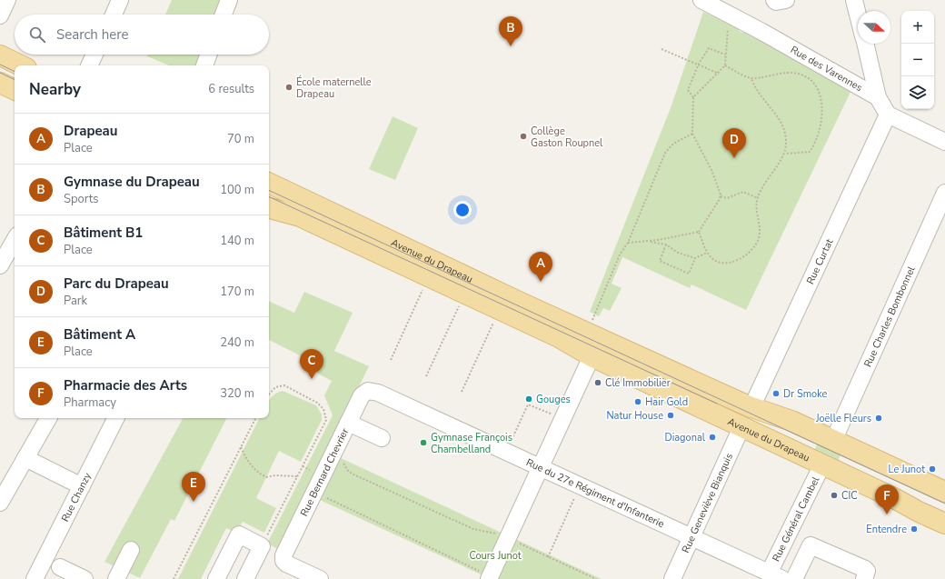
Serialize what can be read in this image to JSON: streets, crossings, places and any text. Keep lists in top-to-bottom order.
{
  "streets": {
    "main road": ["Avenue du Drapeau"],
    "street": [
      "Rue des Varennes",
      "Rue Curtat",
      "Rue Charles Bombonnel",
      "Rue Bernard Chevrier",
      "Rue du 27e Régiment d'Infanterie",
      "Rue Chanzy",
      "Rue Geneviève Bianquis",
      "Rue Général Cambel"
    ]
  },
  "crossings": [
    ["Avenue du Drapeau", "Rue Curtat"],
    ["Avenue du Drapeau", "Rue Charles Bombonnel"],
    ["Avenue du Drapeau", "Rue Geneviève Bianquis"],
    ["Avenue du Drapeau", "Rue Général Cambel"],
    ["Rue Bernard Chevrier", "Rue du 27e Régiment d'Infanterie"],
    ["Rue du 27e Régiment d'Infanterie", "Rue Geneviève Bianquis"],
    ["Rue du 27e Régiment d'Infanterie", "Rue Général Cambel"]
  ],
  "parks": ["Cours Junot"],
  "places": [
    "École maternelle Drapeau",
    "Collège Gaston Roupnel",
    "Clé Immobilier",
    "Dr Smoke",
    "Gouges",
    "Hair Gold",
    "Natur House",
    "Joëlle Fleurs",
    "Diagonal",
    "Gymnase François Chambelland",
    "Le Junot",
    "CIC",
    "Entendre"
  ],
  "north": "right",
  "page": {
    "map_buttons": ["+", "−"],
    "search": "Search here",
    "pins": [
      "B",
      "D",
      "A",
      "C",
      "E",
      "F"
    ],
    "heading": ["Nearby", "6 results"],
    "list": [
      {
        "mark": "A",
        "name": "Drapeau",
        "note": "Place",
        "value": "70 m"
      },
      {
        "mark": "B",
        "name": "Gymnase du Drapeau",
        "note": "Sports",
        "value": "100 m"
      },
      {
        "mark": "C",
        "name": "Bâtiment B1",
        "note": "Place",
        "value": "140 m"
      },
      {
        "mark": "D",
        "name": "Parc du Drapeau",
        "note": "Park",
        "value": "170 m"
      },
      {
        "mark": "E",
        "name": "Bâtiment A",
        "note": "Place",
        "value": "240 m"
      },
      {
        "mark": "F",
        "name": "Pharmacie des Arts",
        "note": "Pharmacy",
        "value": "320 m"
      }
    ]
  }
}
